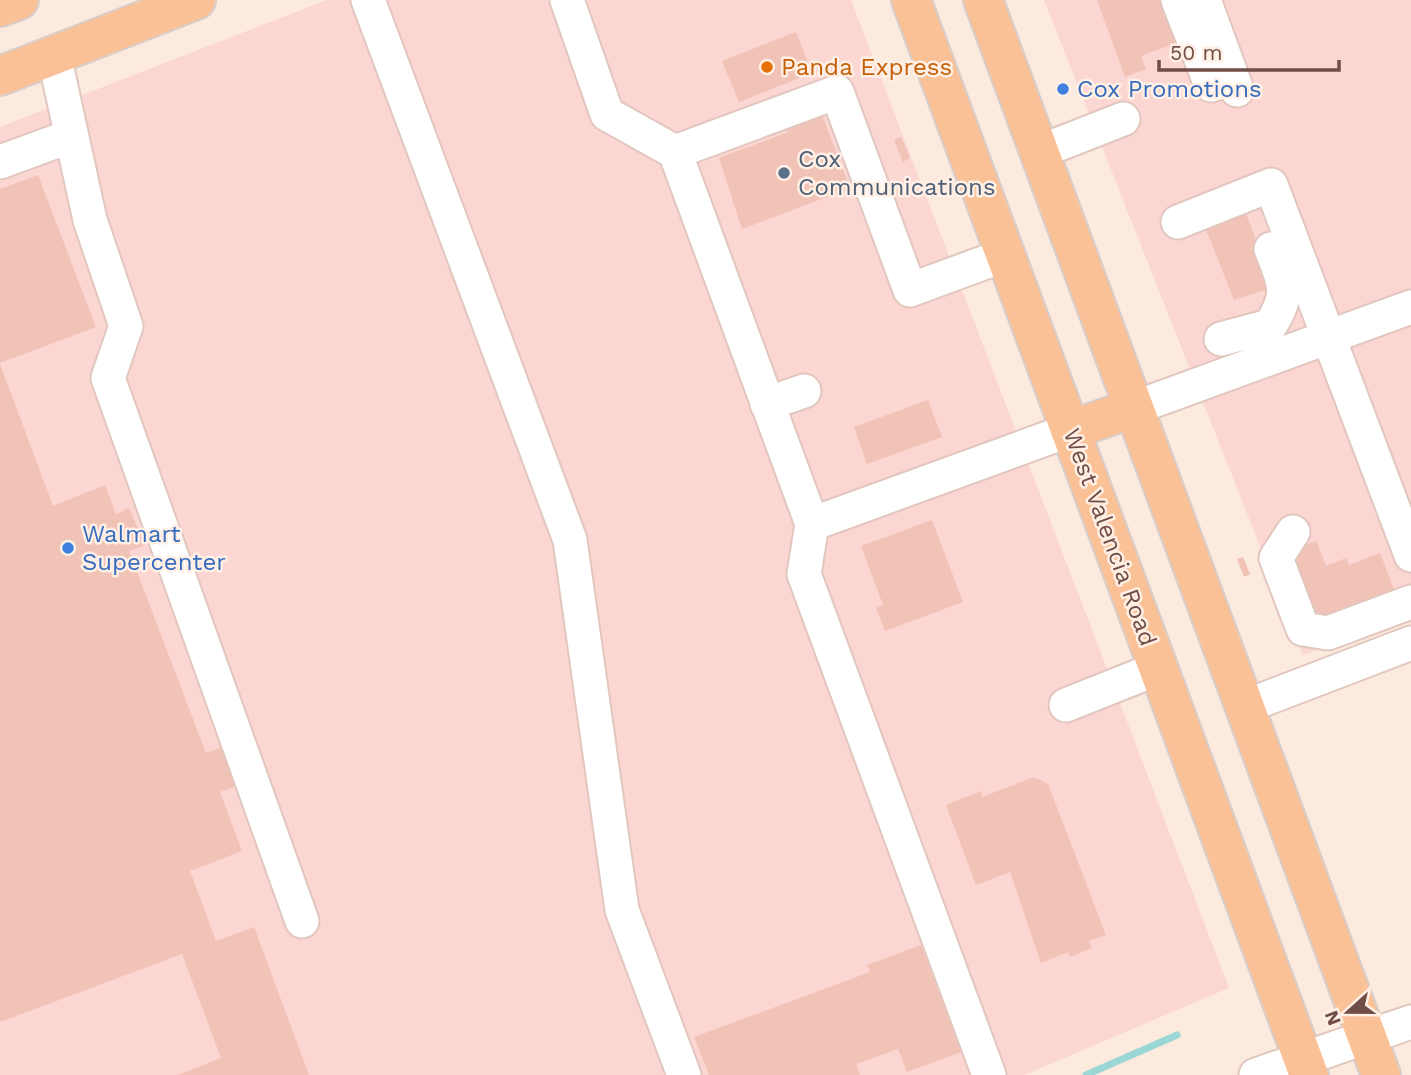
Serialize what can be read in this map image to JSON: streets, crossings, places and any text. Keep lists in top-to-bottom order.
{
  "streets": {
    "main road": ["West Valencia Road"]
  },
  "places": [
    "Panda Express",
    "Cox Promotions",
    "Cox Communications",
    "Walmart Supercenter"
  ],
  "scale_bar": "50 m",
  "north": "left"
}
